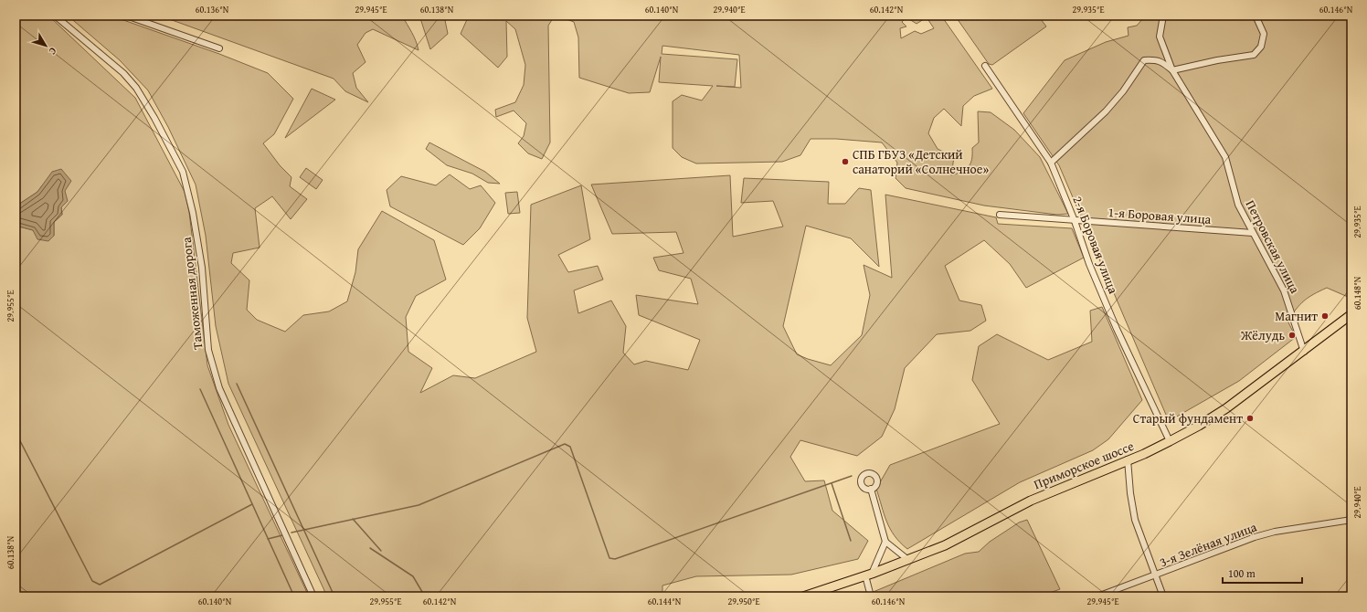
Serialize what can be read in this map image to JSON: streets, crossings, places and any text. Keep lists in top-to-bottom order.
{
  "streets": {
    "main road": ["Приморское шоссе"],
    "street": [
      "1-я Боровая улица",
      "2-я Боровая улица",
      "Петровская улица",
      "Таможенная дорога",
      "3-я Зелёная улица"
    ]
  },
  "crossings": [
    ["1-я Боровая улица", "2-я Боровая улица"],
    ["1-я Боровая улица", "Петровская улица"],
    ["2-я Боровая улица", "Приморское шоссе"],
    ["Петровская улица", "Приморское шоссе"]
  ],
  "places": [
    "СПБ ГБУЗ «Детский санаторий «Солнечное»",
    "Магнит",
    "Жёлудь",
    "Старый фундамент"
  ],
  "scale_bar": "100 m",
  "north": "bottom right",
  "coordinates": [
    "60.136°N",
    "29.945°E",
    "60.138°N",
    "60.140°N",
    "29.940°E",
    "60.142°N",
    "29.935°E",
    "60.146°N",
    "60.148°N",
    "29.955°E",
    "60.144°N",
    "29.950°E"
  ]
}
